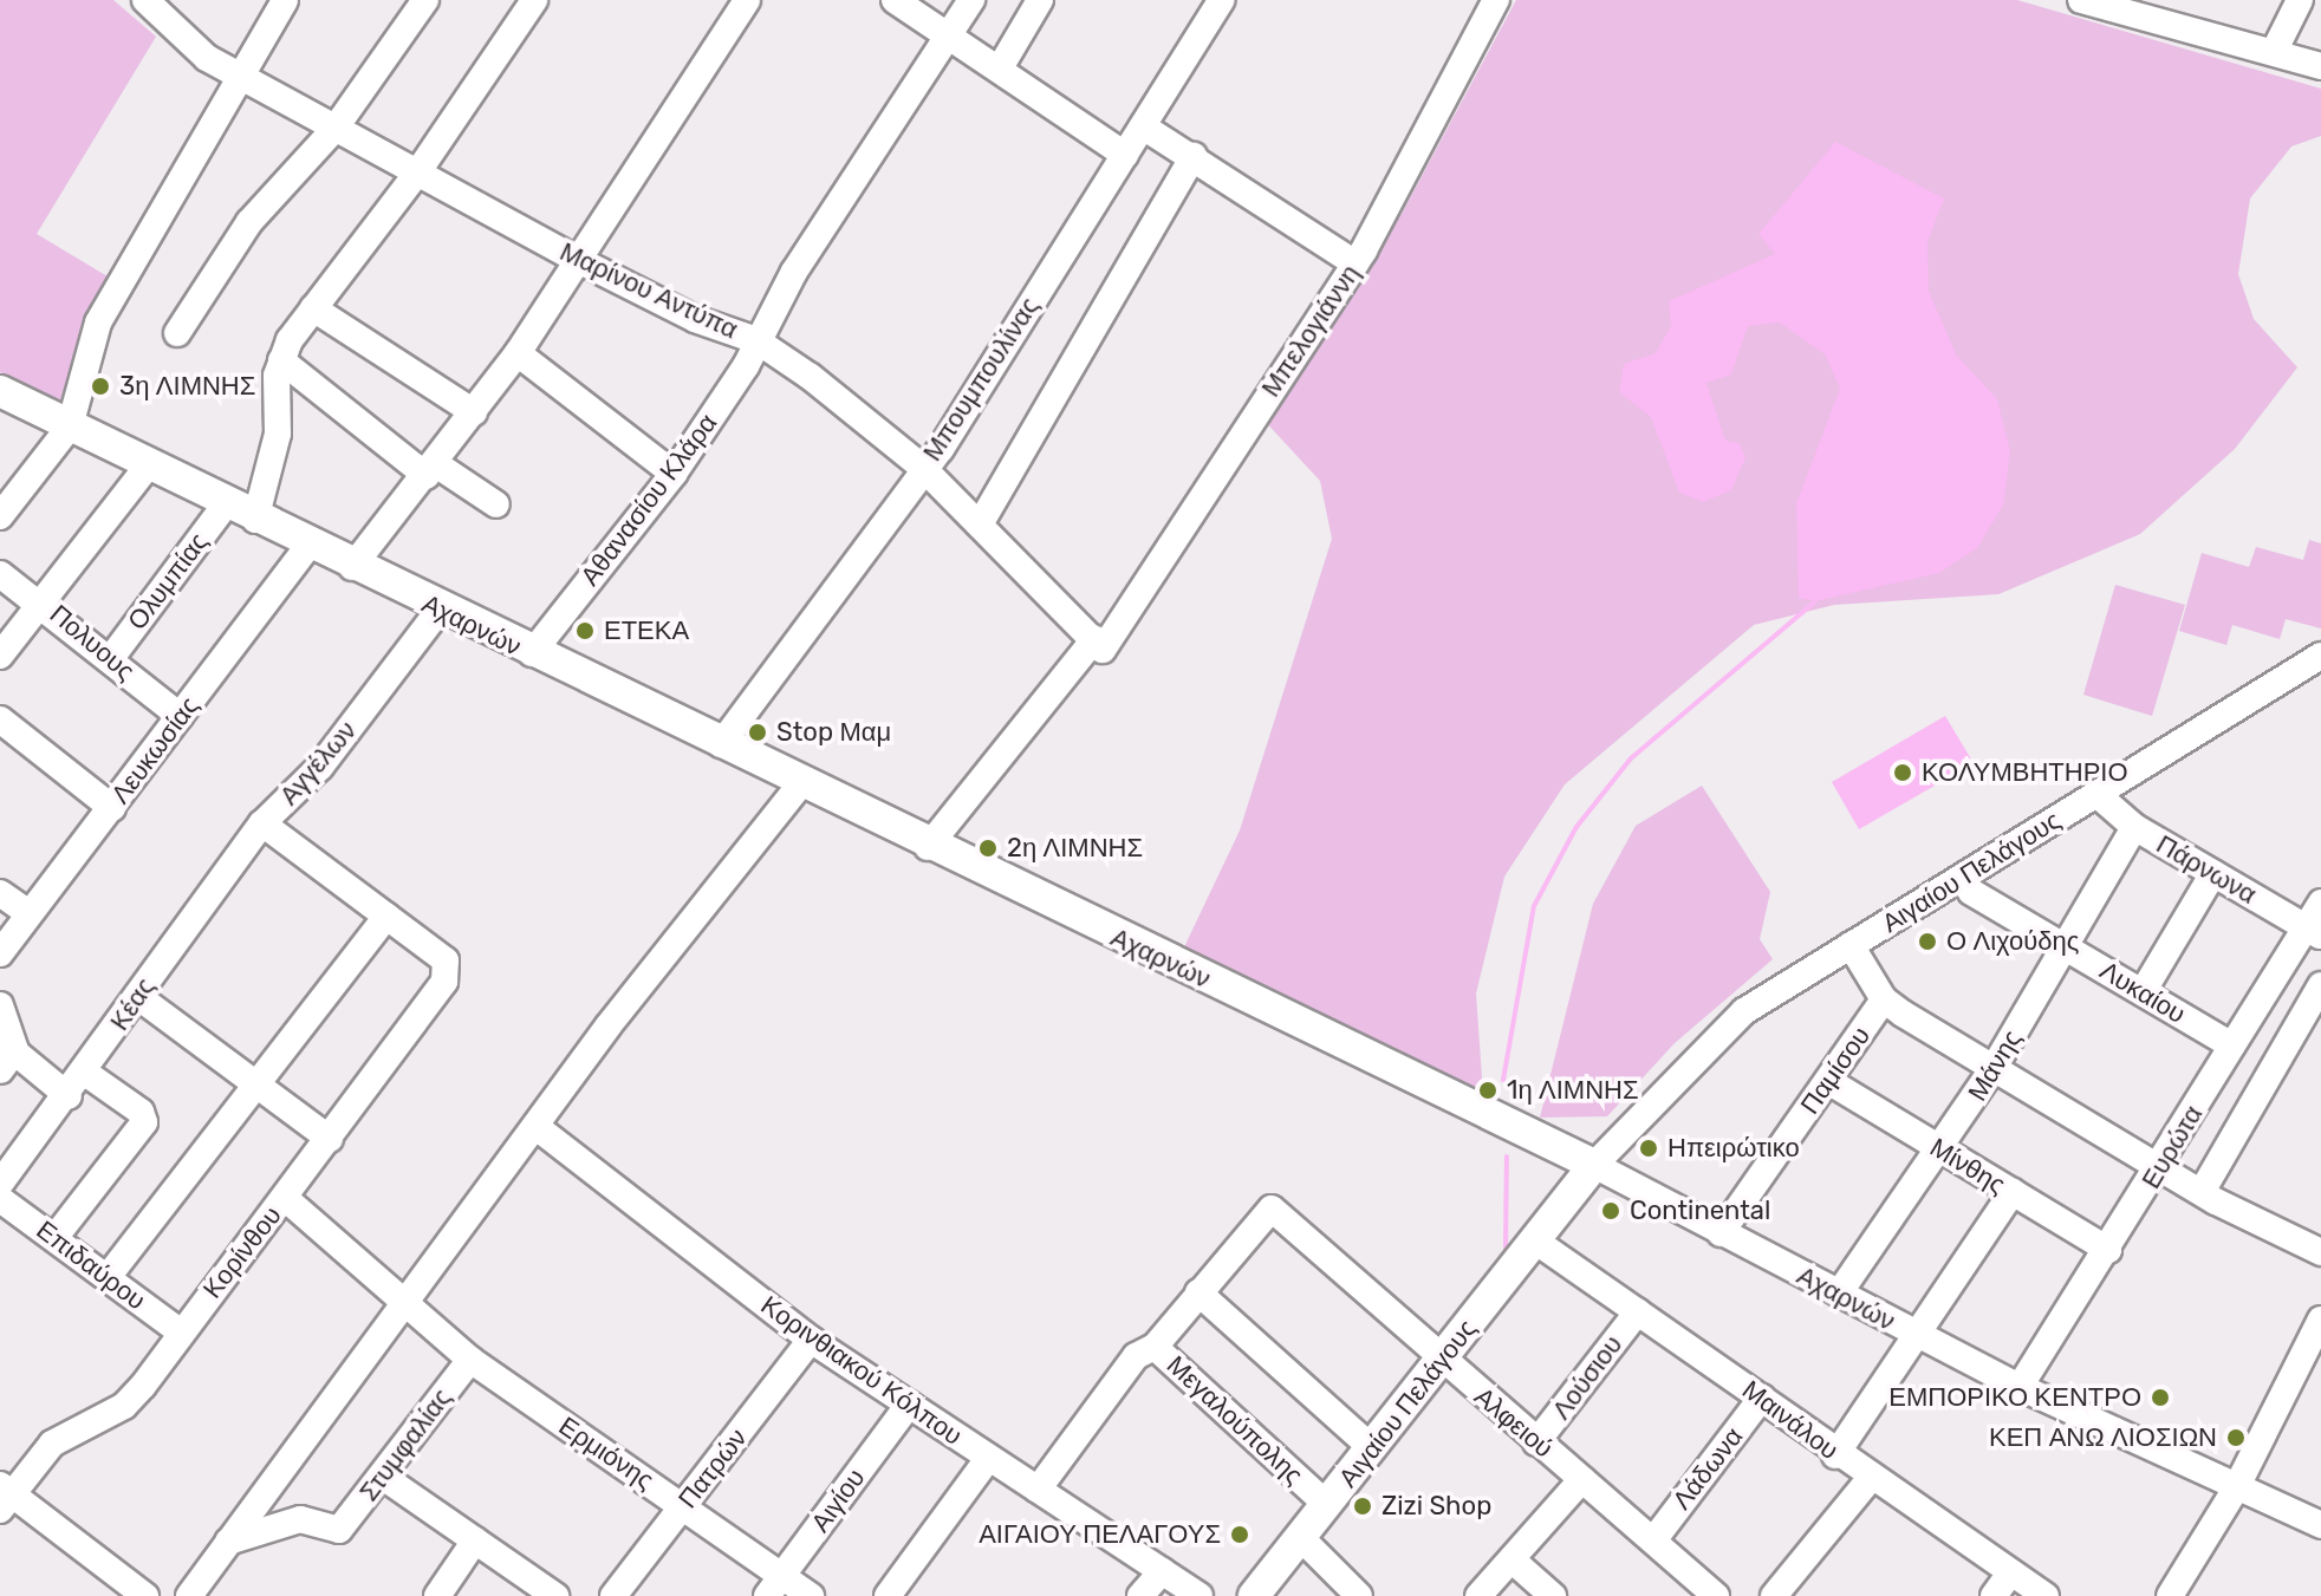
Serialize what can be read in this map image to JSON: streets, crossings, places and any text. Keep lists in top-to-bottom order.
{
  "streets": {
    "main road": ["Αχαρνών", "Αιγαίου Πελάγους"],
    "street": [
      "Μαρίνου Αντύπα",
      "Μπελογιάννη",
      "Μπουμπουλίνας",
      "Αθανασίου Κλάρα",
      "Ολυμπίας",
      "Πολυους",
      "Λευκωσίας",
      "Αγγέλων",
      "Πάρνωνα",
      "Λυκαίου",
      "Κέας",
      "Μάνης",
      "Παμίσου",
      "Ευρώτα",
      "Μίνθης",
      "Κορίνθου",
      "Επιδαύρου",
      "Κορινθιακού Κόλπου",
      "Λούσιου",
      "Μεγαλούπολης",
      "Μαινάλου",
      "Αλφειού",
      "Στυμφαλίας",
      "Ερμιόνης",
      "Πατρών",
      "Λάδωνα",
      "Αιγίου"
    ]
  },
  "crossings": [
    ["Μαρίνου Αντύπα", "Μπελογιάννη"],
    ["Μαρίνου Αντύπα", "Μπουμπουλίνας"],
    ["Μαρίνου Αντύπα", "Αθανασίου Κλάρα"],
    ["Μπελογιάννη", "Αχαρνών"],
    ["Μπουμπουλίνας", "Αχαρνών"],
    ["Αθανασίου Κλάρα", "Αχαρνών"],
    ["Ολυμπίας", "Αχαρνών"],
    ["Ολυμπίας", "Πολυους"],
    ["Αχαρνών", "Λευκωσίας"],
    ["Αχαρνών", "Αγγέλων"],
    ["Αχαρνών", "Αιγαίου Πελάγους"],
    ["Αχαρνών", "Μάνης"],
    ["Αχαρνών", "Παμίσου"],
    ["Αχαρνών", "Ευρώτα"],
    ["Πολυους", "Λευκωσίας"],
    ["Αγγέλων", "Κέας"],
    ["Αγγέλων", "Κορίνθου"],
    ["Πάρνωνα", "Αιγαίου Πελάγους"],
    ["Πάρνωνα", "Μάνης"],
    ["Πάρνωνα", "Ευρώτα"],
    ["Αιγαίου Πελάγους", "Λυκαίου"],
    ["Αιγαίου Πελάγους", "Μεγαλούπολης"],
    ["Αιγαίου Πελάγους", "Μαινάλου"],
    ["Αιγαίου Πελάγους", "Αλφειού"],
    ["Λυκαίου", "Μάνης"],
    ["Λυκαίου", "Ευρώτα"],
    ["Μάνης", "Μίνθης"],
    ["Παμίσου", "Μίνθης"],
    ["Ευρώτα", "Μίνθης"],
    ["Κορίνθου", "Επιδαύρου"],
    ["Κορίνθου", "Ερμιόνης"],
    ["Κορινθιακού Κόλπου", "Μεγαλούπολης"],
    ["Κορινθιακού Κόλπου", "Πατρών"],
    ["Κορινθιακού Κόλπου", "Αιγίου"],
    ["Λούσιου", "Μαινάλου"],
    ["Λούσιου", "Αλφειού"],
    ["Μαινάλου", "Λάδωνα"],
    ["Αλφειού", "Λάδωνα"],
    ["Στυμφαλίας", "Ερμιόνης"],
    ["Ερμιόνης", "Πατρών"],
    ["Ερμιόνης", "Αιγίου"]
  ],
  "places": [
    "3η ΛΙΜΝΗΣ",
    "ΕΤΕΚΑ",
    "Stop Μαμ",
    "ΚΟΛΥΜΒΗΤΗΡΙΟ",
    "2η ΛΙΜΝΗΣ",
    "Ο Λιχούδης",
    "1η ΛΙΜΝΗΣ",
    "Ηπειρώτικο",
    "Continental",
    "ΕΜΠΟΡΙΚΟ ΚΕΝΤΡΟ",
    "ΚΕΠ ΑΝΩ ΛΙΟΣΙΩΝ",
    "Zizi Shop",
    "ΑΙΓΑΙΟΥ ΠΕΛΑΓΟΥΣ"
  ]
}
